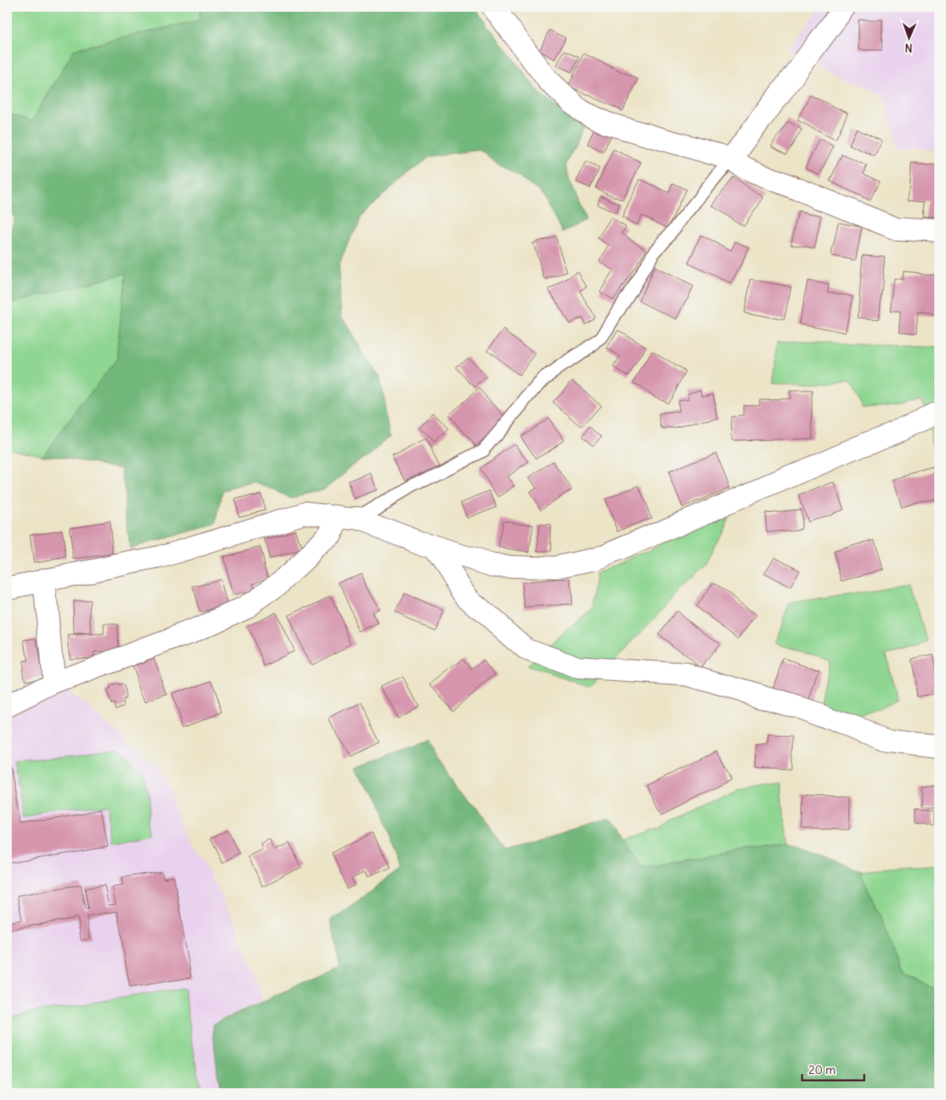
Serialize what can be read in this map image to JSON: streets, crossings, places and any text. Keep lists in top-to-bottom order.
{
  "scale_bar": "20 m",
  "north": "bottom"
}
